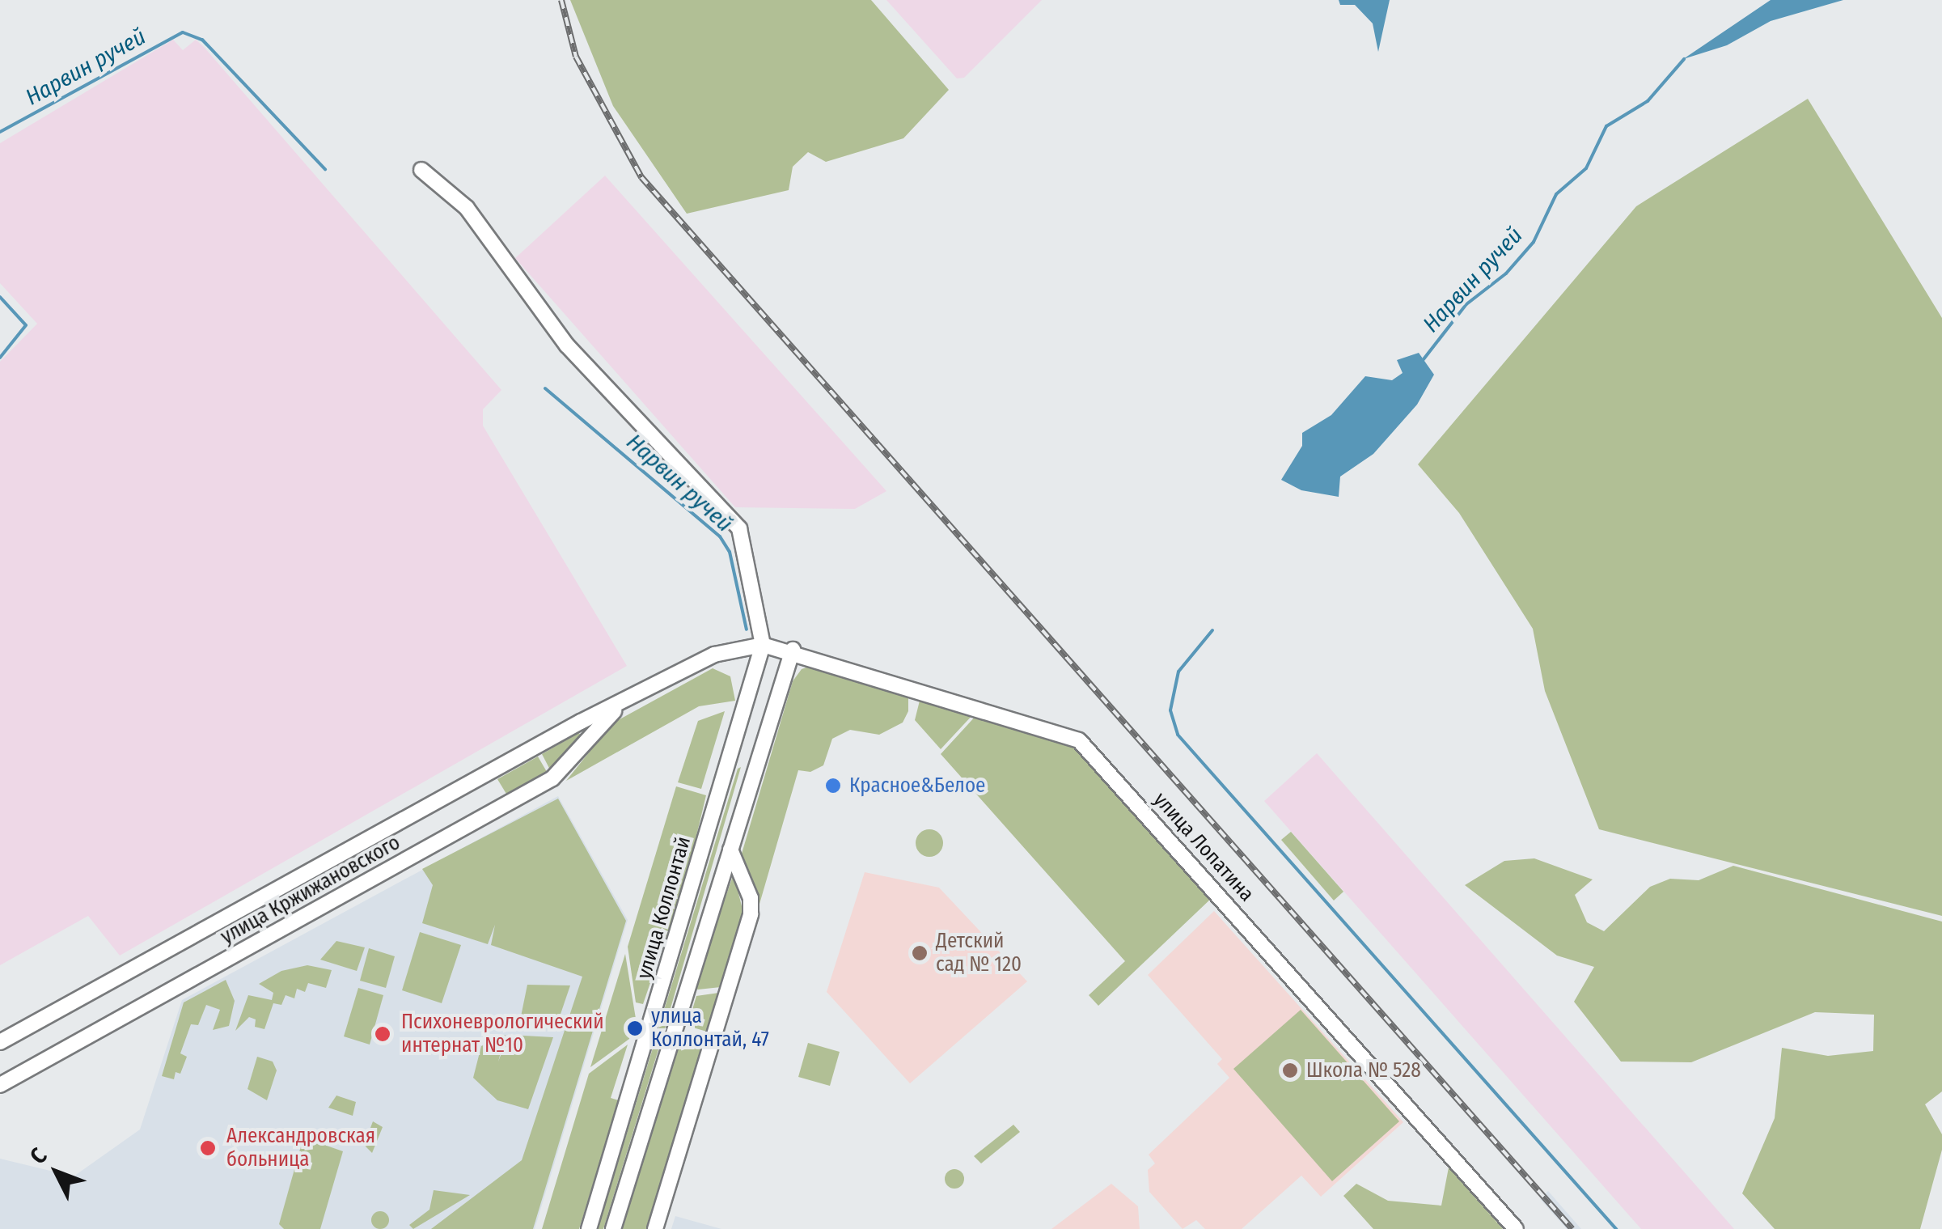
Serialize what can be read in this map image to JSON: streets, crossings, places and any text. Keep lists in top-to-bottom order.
{
  "streets": {
    "street": ["улица Лопатина", "улица Кржижановского", "улица Коллонтай"]
  },
  "crossings": [
    ["улица Лопатина", "улица Кржижановского"],
    ["улица Лопатина", "улица Коллонтай"],
    ["улица Кржижановского", "улица Коллонтай"]
  ],
  "water": ["Нарвин ручей"],
  "places": [
    "Красное&Белое",
    "Детский сад № 120",
    "улица Коллонтай, 47",
    "Психоневрологический интернат №10",
    "Школа № 528",
    "Александровская больница"
  ],
  "north": "top left"
}
